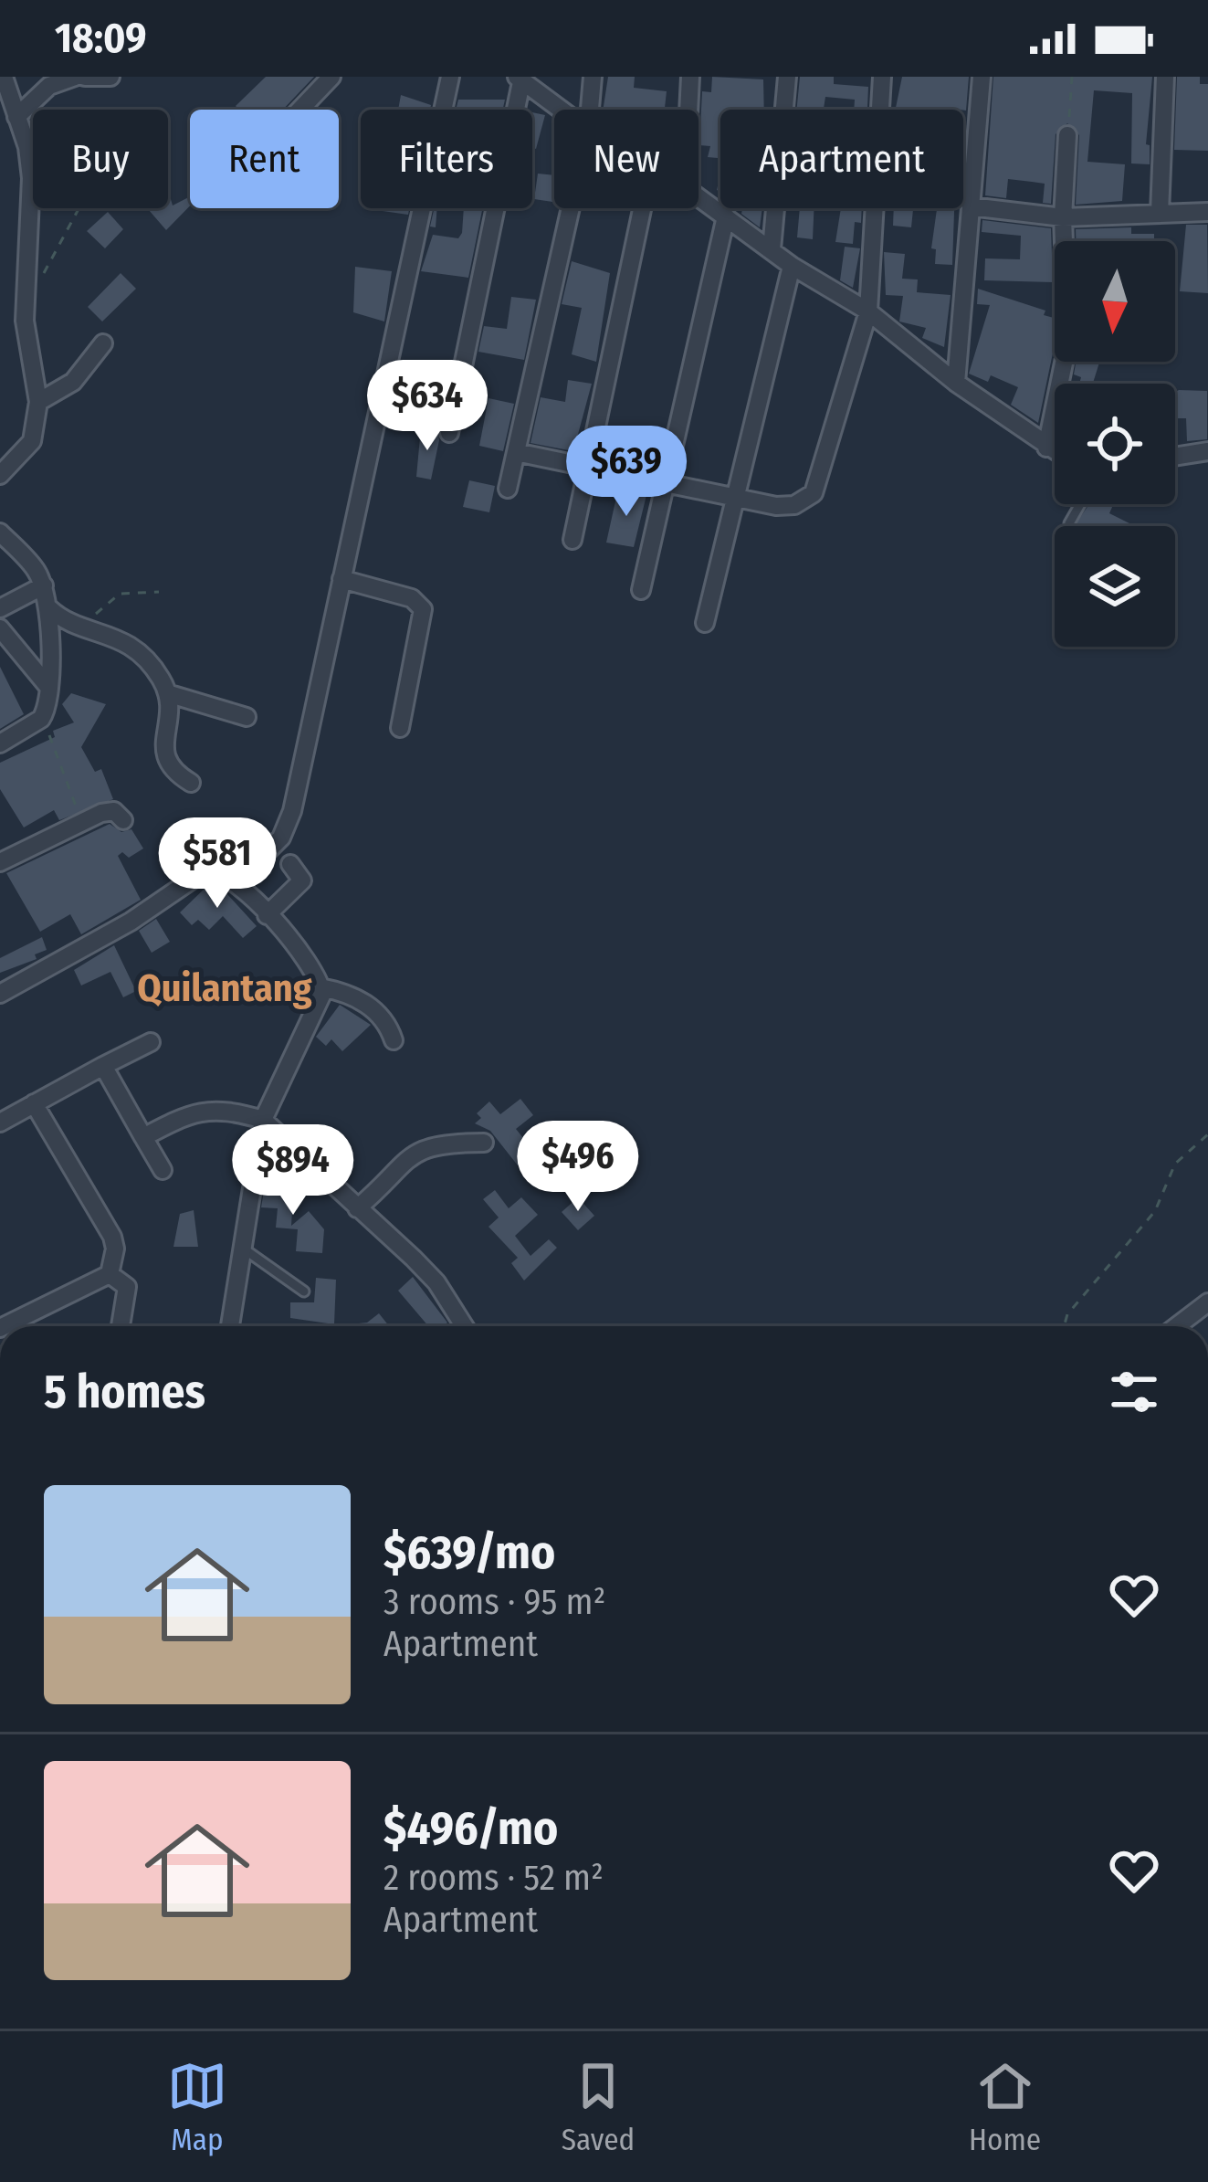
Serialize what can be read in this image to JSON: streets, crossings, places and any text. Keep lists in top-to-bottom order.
{
  "districts": ["Quilantang"],
  "north": "bottom",
  "page": {
    "status": "18:09",
    "chip": [
      "Buy",
      "Rent",
      "Filters",
      "New",
      "Apartment"
    ],
    "price": [
      "$634",
      "$639",
      "$581",
      "$496",
      "$894"
    ],
    "heading": "5 homes",
    "list": [
      {
        "name": "$639/mo",
        "note": "3 rooms · 95 m² · Apartment"
      },
      {
        "name": "$496/mo",
        "note": "2 rooms · 52 m² · Apartment"
      }
    ],
    "tabs": ["Map", "Saved", "Home"]
  }
}
